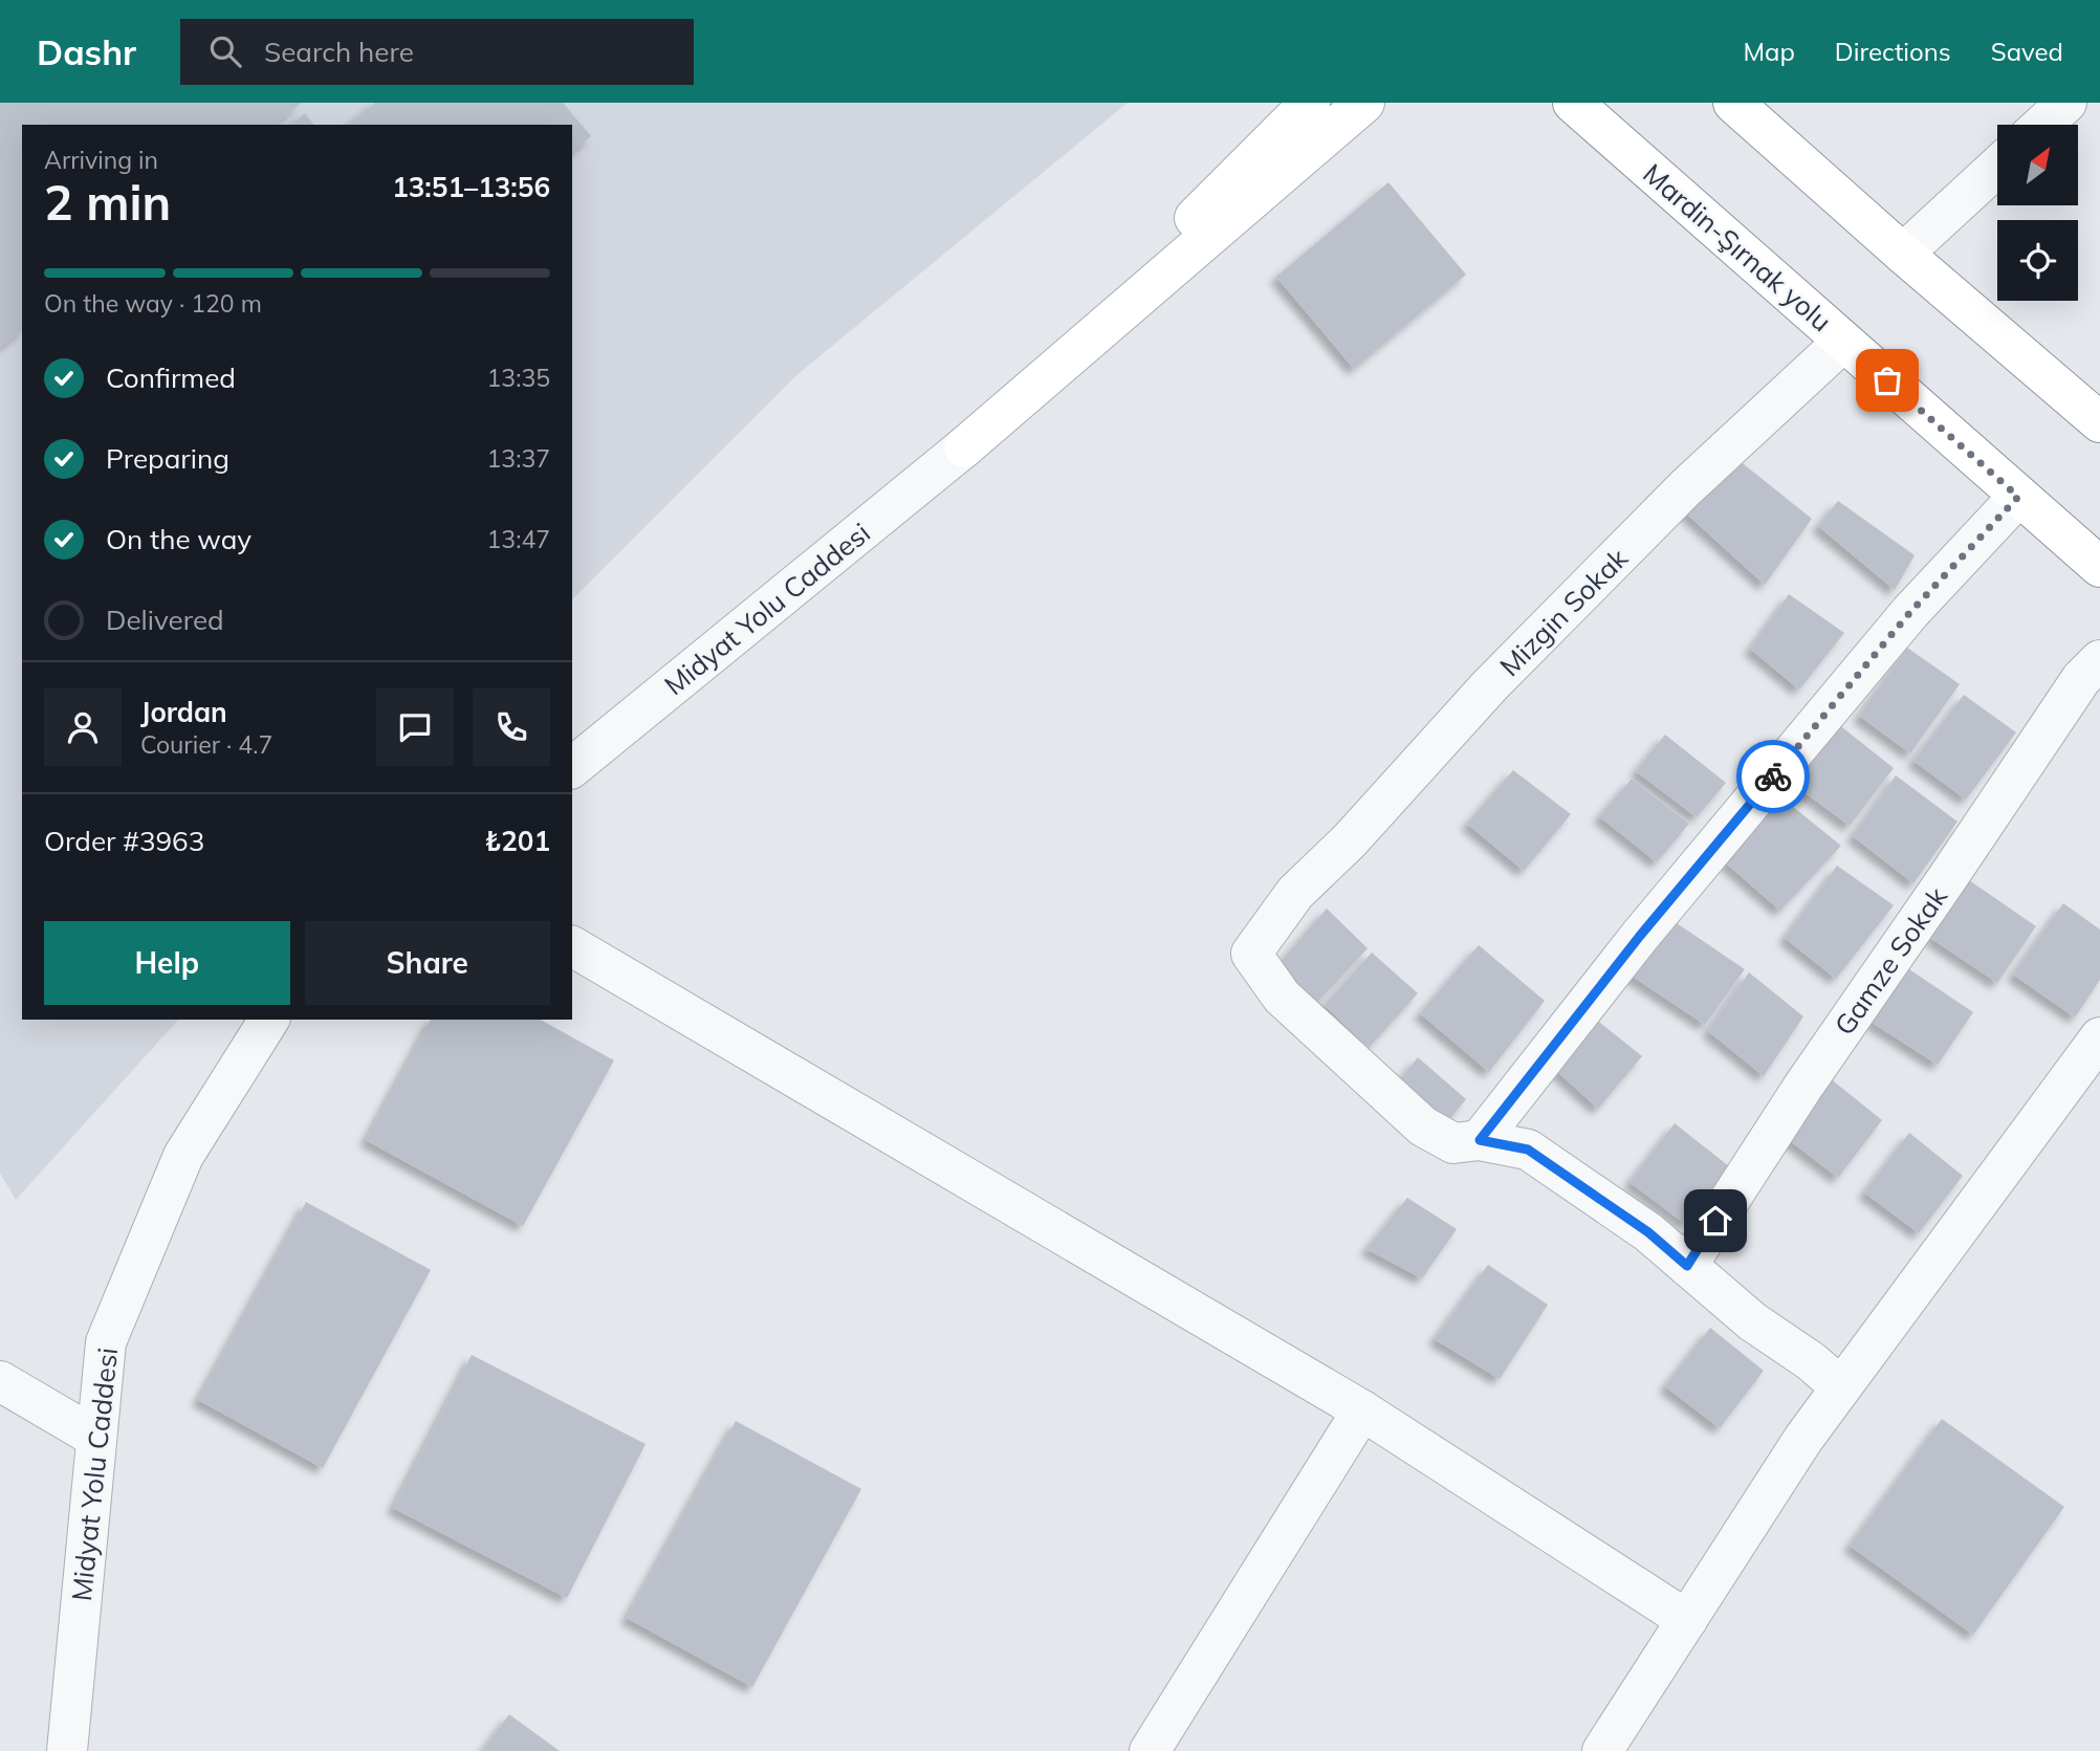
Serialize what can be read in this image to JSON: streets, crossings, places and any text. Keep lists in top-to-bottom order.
{
  "streets": {
    "main road": ["Mardin-Şırnak yolu"],
    "street": ["Midyat Yolu Caddesi", "Mizgin Sokak", "Gamze Sokak"]
  },
  "crossings": [
    ["Mardin-Şırnak yolu", "Mizgin Sokak"]
  ],
  "north": "top right",
  "page": {
    "header": "Dashr",
    "search": "Search here",
    "nav": ["Map", "Directions", "Saved"],
    "heading": ["2 min", "Arriving in", "13:51–13:56"],
    "panel": [
      "Jordan",
      "Courier · 4.7",
      "Order #3963",
      "₺201"
    ],
    "bar": "On the way · 120 m",
    "list": [
      ["Confirmed", "13:35"],
      ["Preparing", "13:37"],
      ["On the way", "13:47"],
      "Delivered"
    ],
    "buttons": ["Help", "Share"]
  }
}
